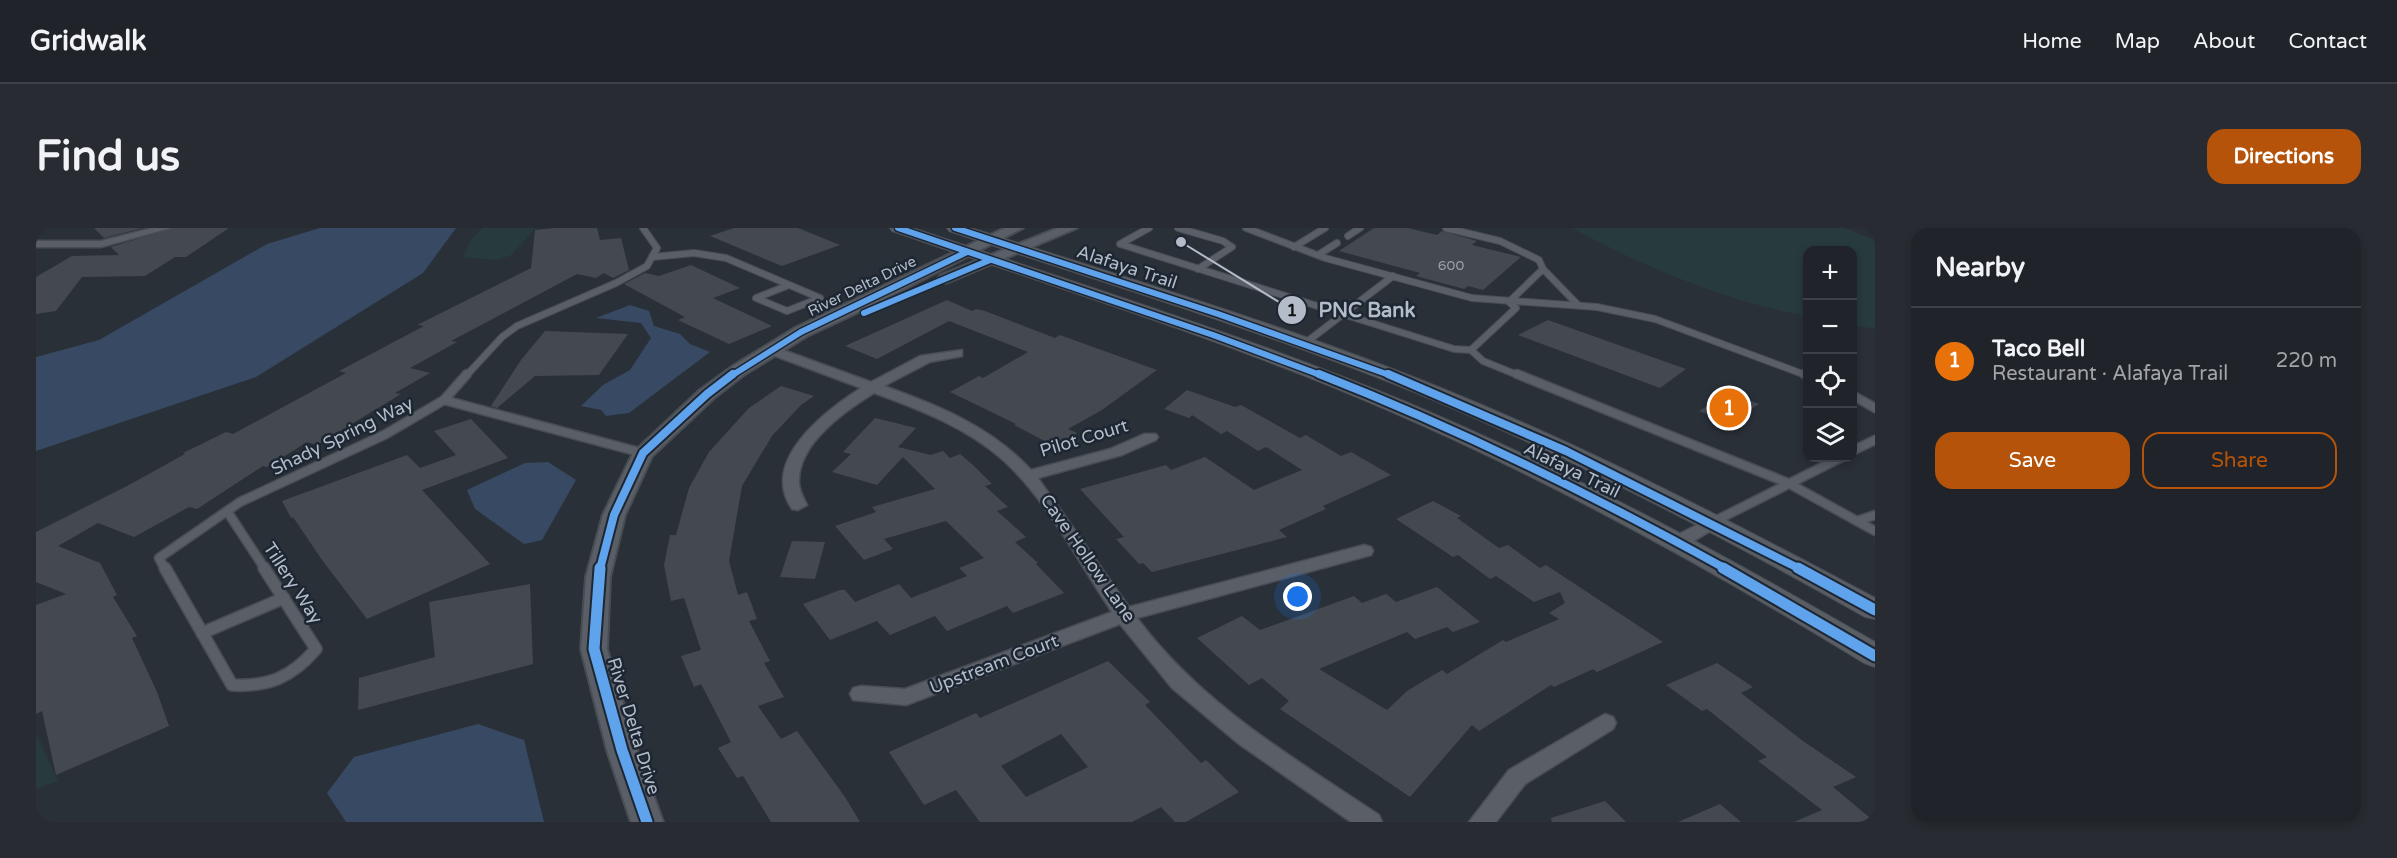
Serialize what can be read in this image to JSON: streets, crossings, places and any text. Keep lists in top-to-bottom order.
{
  "streets": {
    "main road": ["Alafaya Trail"],
    "street": [
      "River Delta Drive",
      "Pilot Court",
      "Cave Hollow Lane",
      "Upstream Court"
    ],
    "lane": ["Shady Spring Way", "Tillery Way"]
  },
  "crossings": [
    ["Alafaya Trail", "River Delta Drive"],
    ["River Delta Drive", "Cave Hollow Lane"],
    ["Shady Spring Way", "Tillery Way"],
    ["Pilot Court", "Cave Hollow Lane"],
    ["Cave Hollow Lane", "Upstream Court"]
  ],
  "places": ["PNC Bank"],
  "house_numbers": ["600"],
  "page": {
    "header": "Gridwalk",
    "nav": [
      "Home",
      "Map",
      "About",
      "Contact"
    ],
    "buttons": [
      "Directions",
      ["Save", "Share"]
    ],
    "title": "Find us",
    "heading": "Nearby",
    "map_buttons": ["+", "−"],
    "list": [
      {
        "mark": "1",
        "name": "Taco Bell",
        "note": "Restaurant · Alafaya Trail",
        "value": "220 m"
      }
    ],
    "pins": "1"
  }
}
